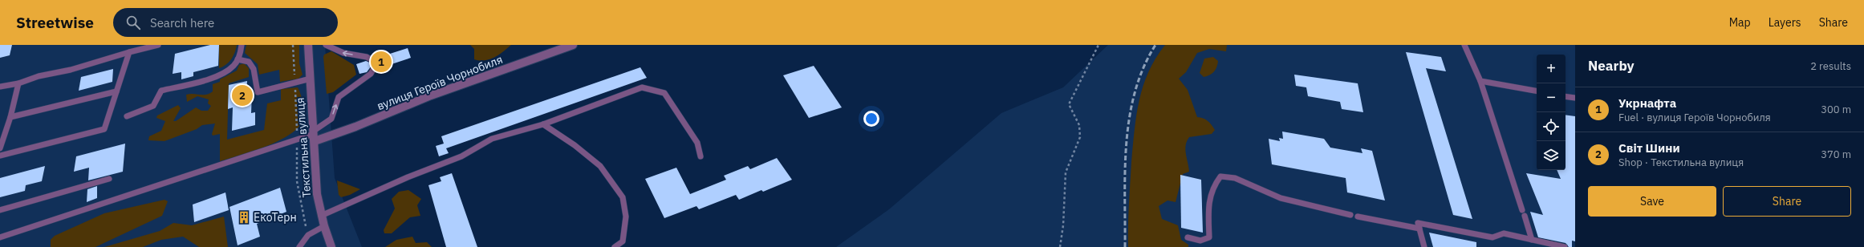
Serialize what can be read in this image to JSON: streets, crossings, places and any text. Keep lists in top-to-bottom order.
{
  "streets": {
    "street": ["вулиця Героїв Чорнобиля", "Текстильна вулиця"]
  },
  "crossings": [
    ["вулиця Героїв Чорнобиля", "Текстильна вулиця"]
  ],
  "places": {
    "building": ["ЕкоТерн"]
  },
  "page": {
    "header": "Streetwise",
    "search": "Search here",
    "nav": ["Map", "Layers", "Share"],
    "heading": ["Nearby", "2 results"],
    "pins": ["1", "2"],
    "map_buttons": ["+", "−"],
    "list": [
      {
        "mark": "1",
        "name": "Укрнафта",
        "note": "Fuel · вулиця Героїв Чорнобиля",
        "value": "300 m"
      },
      {
        "mark": "2",
        "name": "Світ Шини",
        "note": "Shop · Текстильна вулиця",
        "value": "370 m"
      }
    ],
    "buttons": ["Save", "Share"]
  }
}
